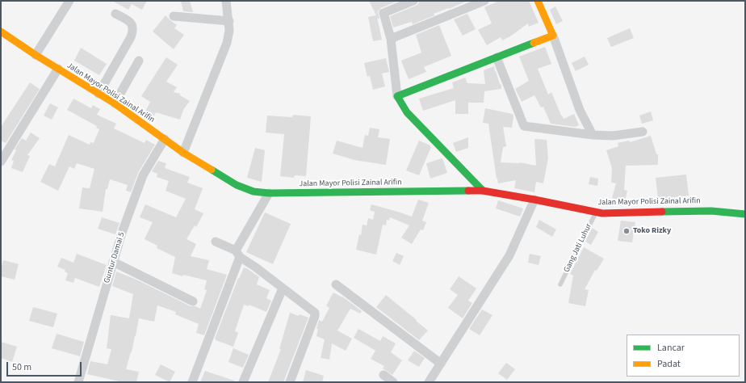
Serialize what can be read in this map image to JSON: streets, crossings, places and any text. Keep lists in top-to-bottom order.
{
  "streets": {
    "main road": ["Jalan Mayor Polisi Zainal Arifin"],
    "street": ["Guntur Damai 5"],
    "lane": ["Gang Jati Luhur"]
  },
  "crossings": [
    ["Jalan Mayor Polisi Zainal Arifin", "Gang Jati Luhur"],
    ["Jalan Mayor Polisi Zainal Arifin", "Guntur Damai 5"]
  ],
  "places": ["Toko Rizky"],
  "legend": ["Lancar", "Padat"],
  "scale_bar": "50 m"
}
